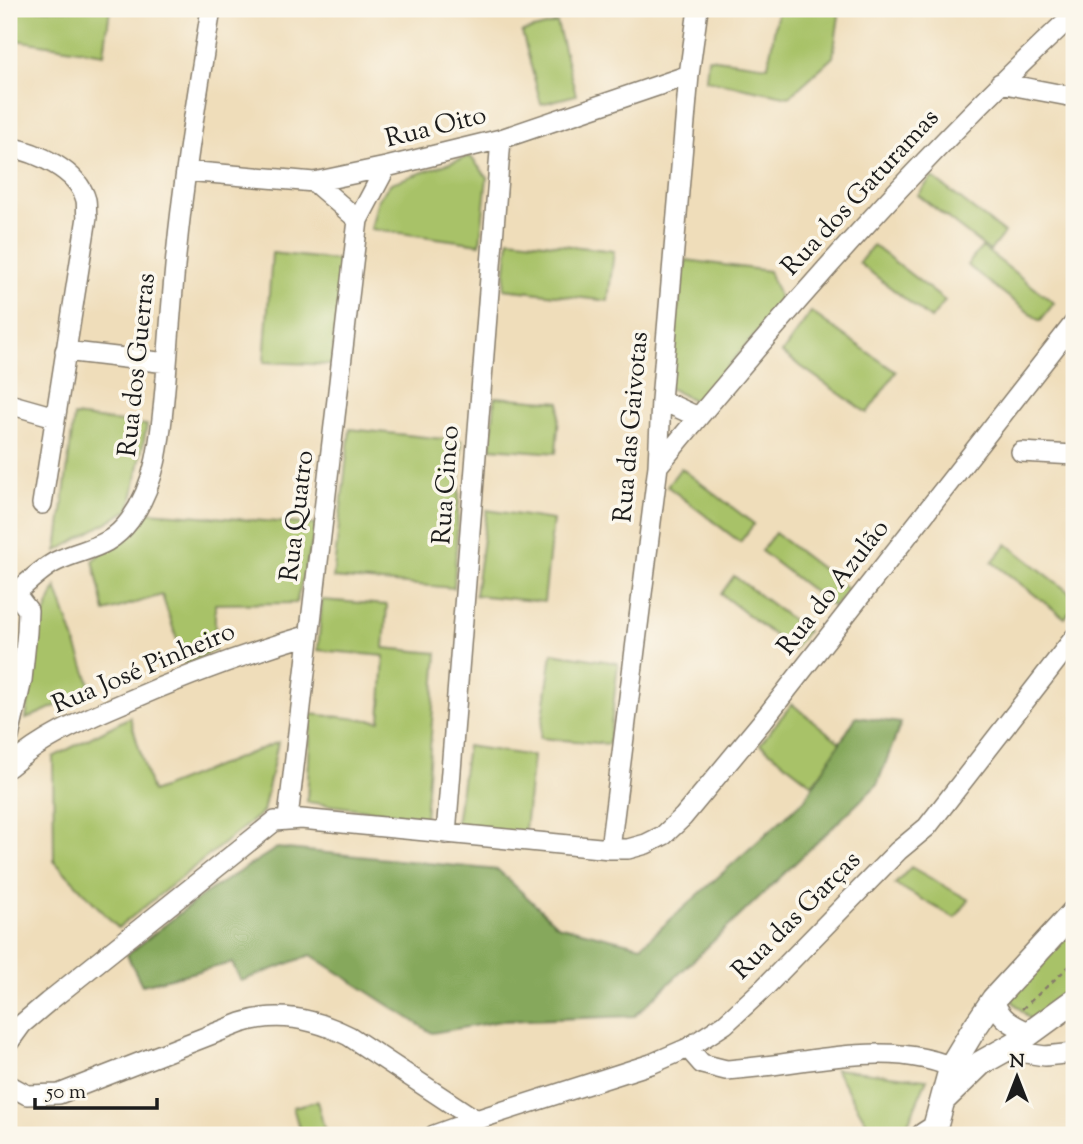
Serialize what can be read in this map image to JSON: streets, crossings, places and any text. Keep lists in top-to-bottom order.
{
  "streets": {
    "street": [
      "Rua Oito",
      "Rua dos Gaturamas",
      "Rua dos Guerras",
      "Rua das Gaivotas",
      "Rua Cinco",
      "Rua Quatro",
      "Rua do Azulão",
      "Rua José Pinheiro",
      "Rua das Garças"
    ]
  },
  "crossings": [
    ["Rua Oito", "Rua dos Guerras"],
    ["Rua Oito", "Rua das Gaivotas"],
    ["Rua Oito", "Rua Cinco"],
    ["Rua Oito", "Rua Quatro"],
    ["Rua dos Gaturamas", "Rua das Gaivotas"],
    ["Rua das Gaivotas", "Rua do Azulão"],
    ["Rua Cinco", "Rua do Azulão"],
    ["Rua Quatro", "Rua do Azulão"],
    ["Rua Quatro", "Rua José Pinheiro"]
  ],
  "scale_bar": "50 m",
  "north": "top"
}
